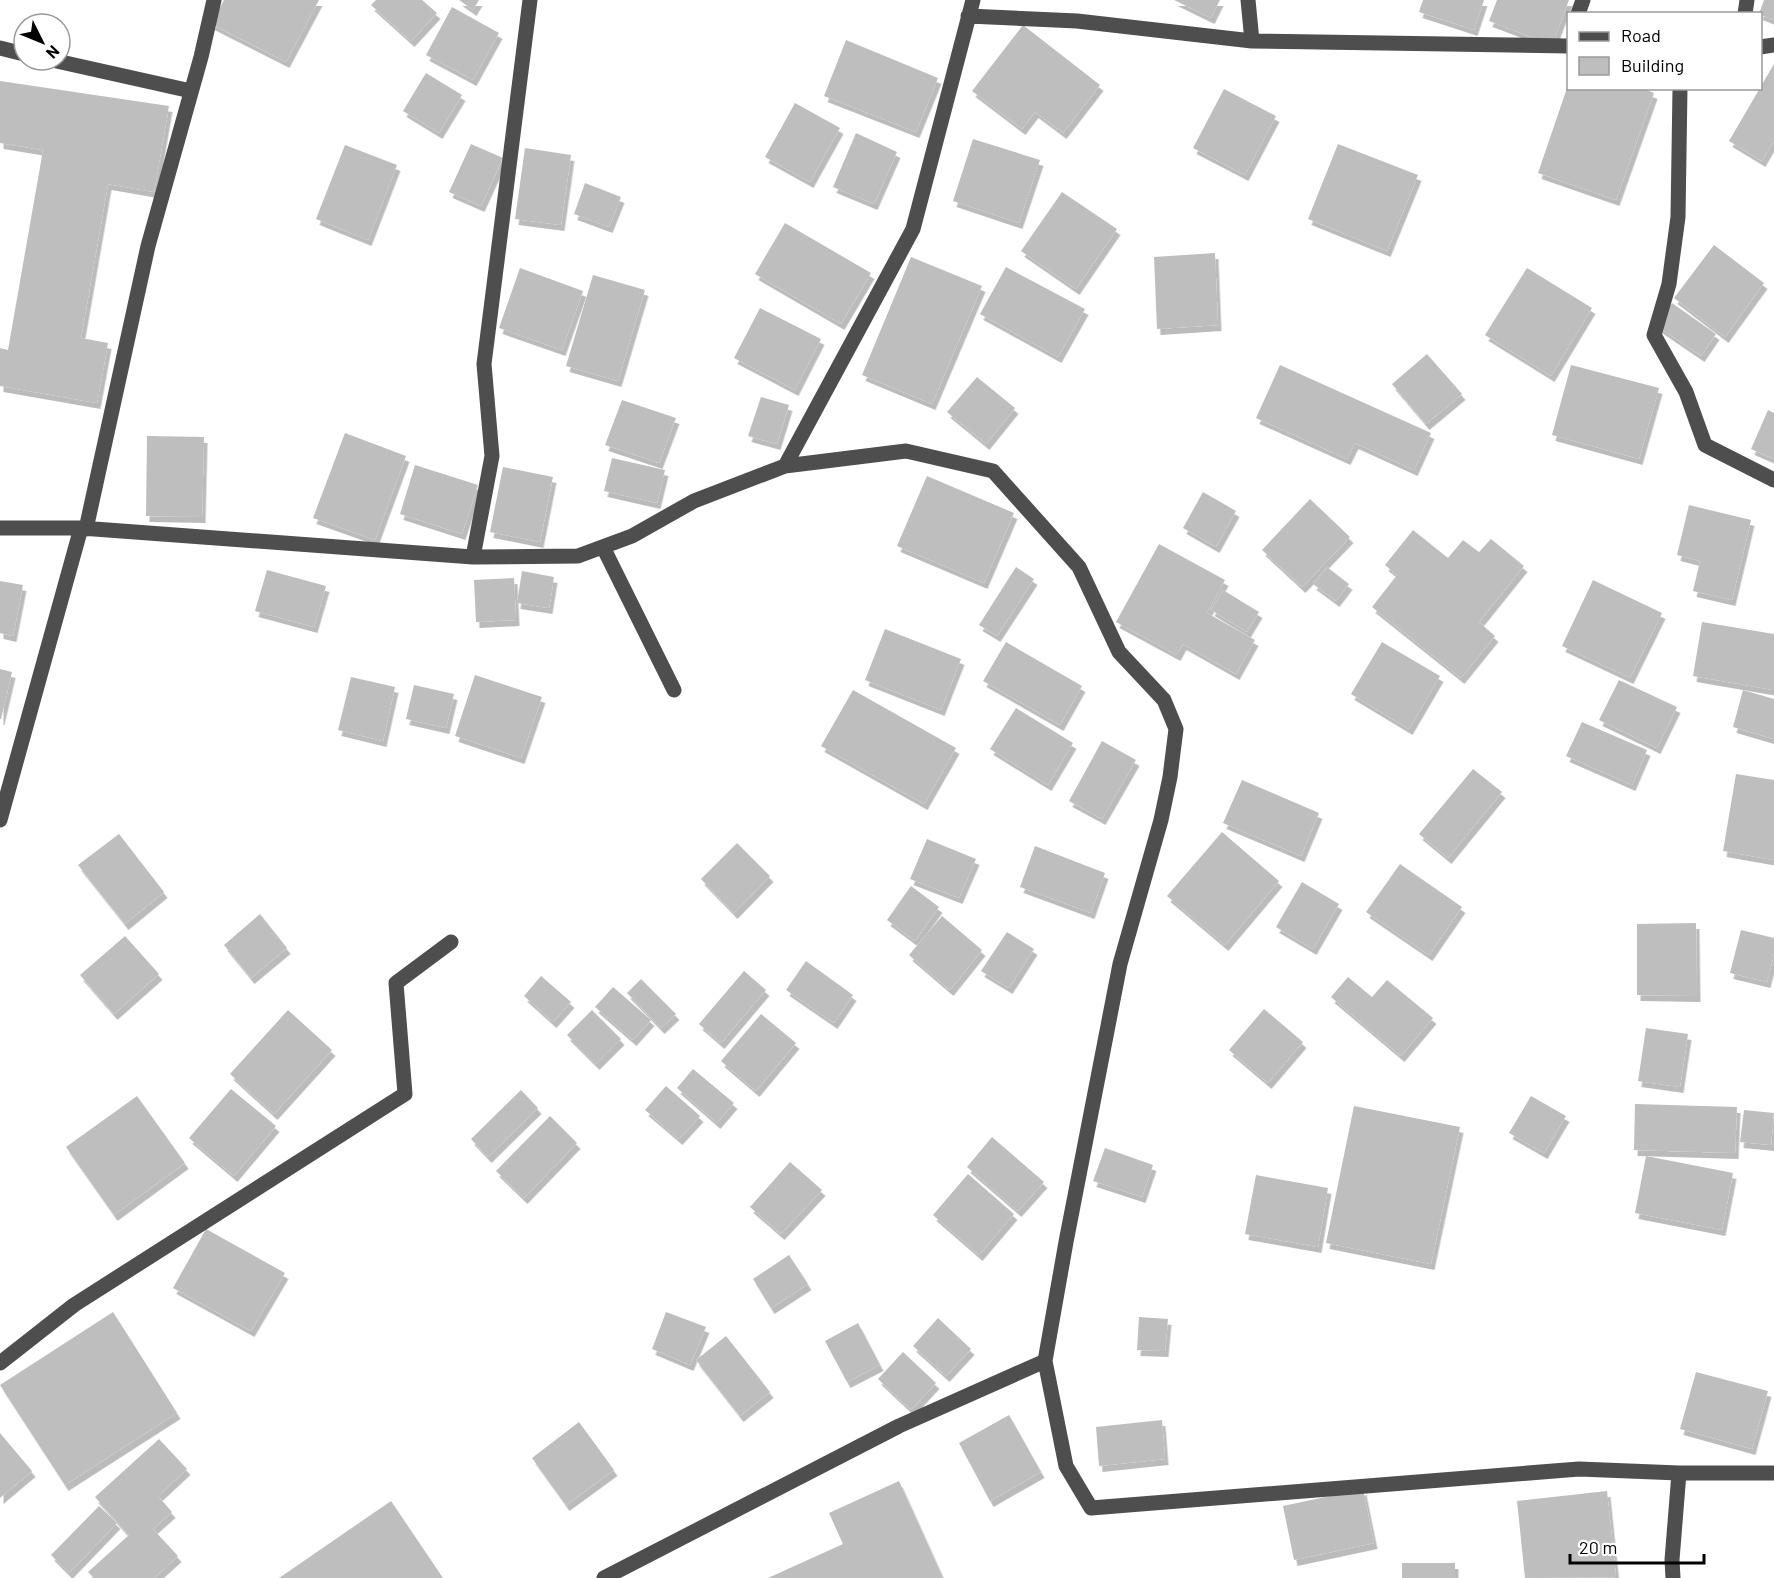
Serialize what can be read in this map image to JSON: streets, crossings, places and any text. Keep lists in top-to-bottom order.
{
  "legend": ["Road", "Building"],
  "scale_bar": "20 m",
  "north": "bottom right"
}
